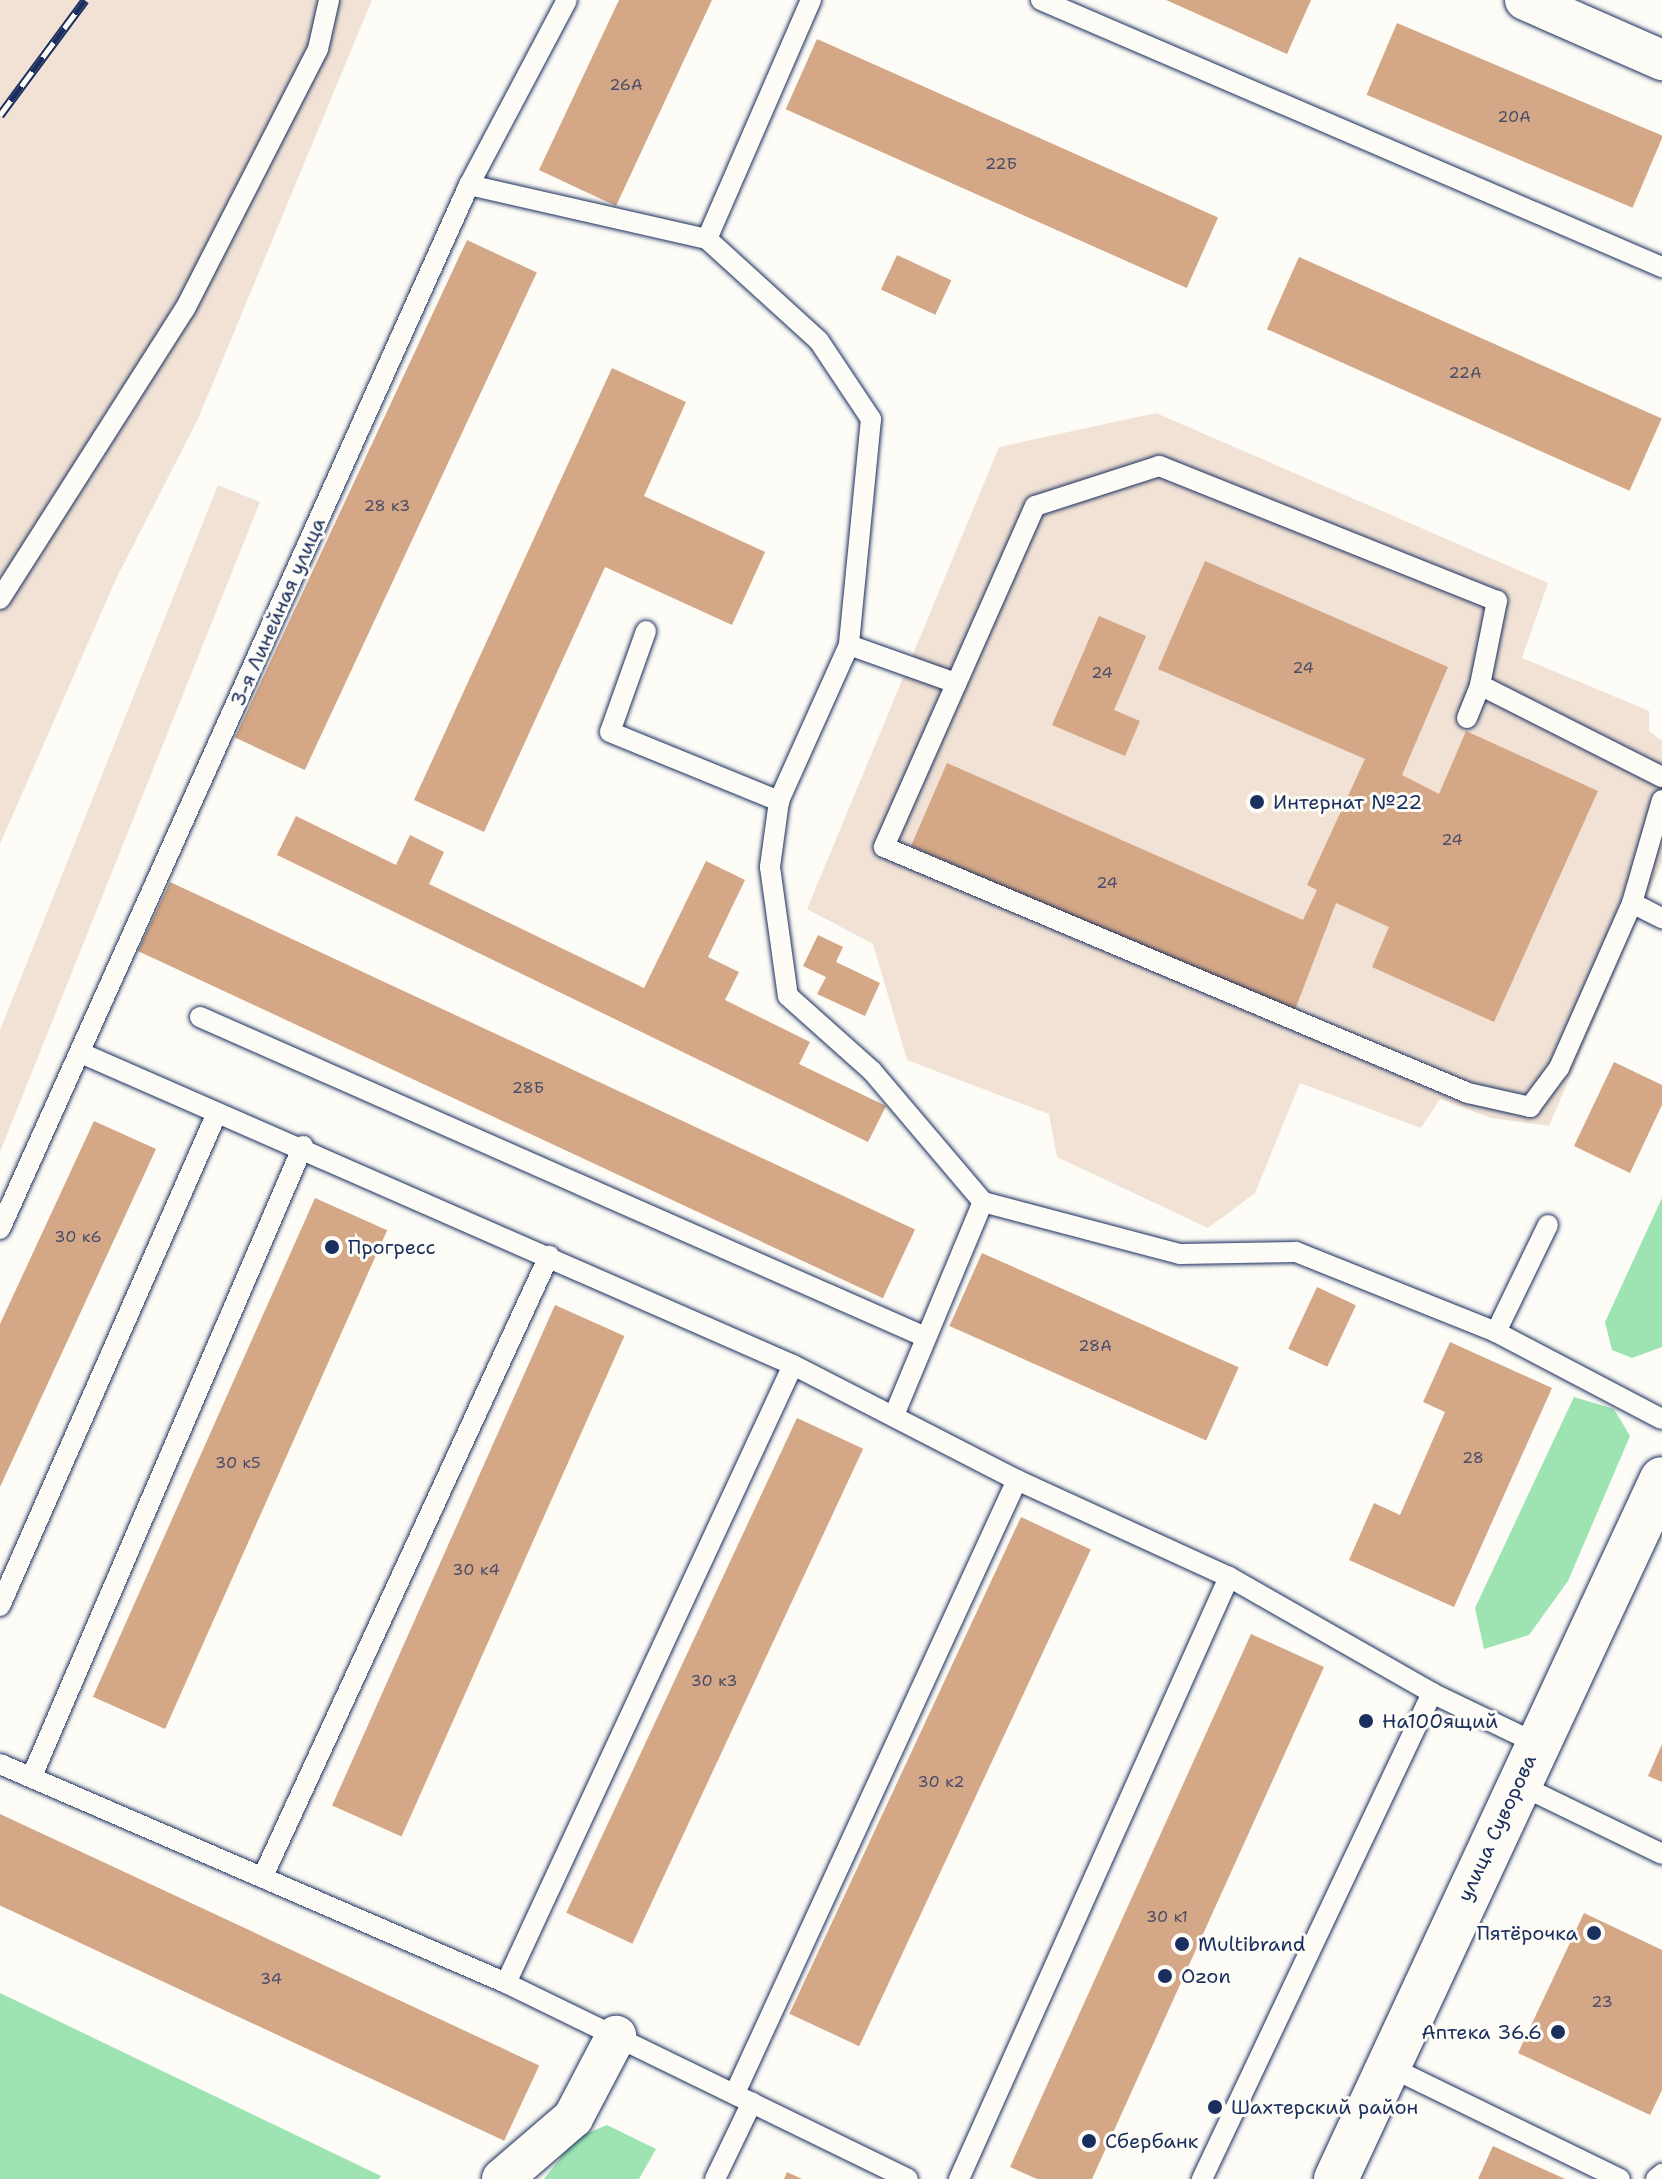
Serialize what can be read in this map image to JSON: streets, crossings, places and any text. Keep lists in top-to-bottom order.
{
  "streets": {
    "main road": ["улица Суворова"],
    "lane": ["3-я Линейная улица"]
  },
  "places": [
    "Интернат №22",
    "Прогресс",
    "На100ящий",
    "Пятёрочка",
    "Multibrand",
    "Ozon",
    "Аптека 36.6",
    "Шахтерский район",
    "Сбербанк"
  ],
  "house_numbers": [
    "26А",
    "20А",
    "22Б",
    "22А",
    "28 к3",
    "24",
    "24",
    "24",
    "24",
    "28Б",
    "30 к6",
    "28А",
    "28",
    "30 к5",
    "30 к4",
    "30 к3",
    "30 к2",
    "30 к1",
    "34",
    "23"
  ]
}
